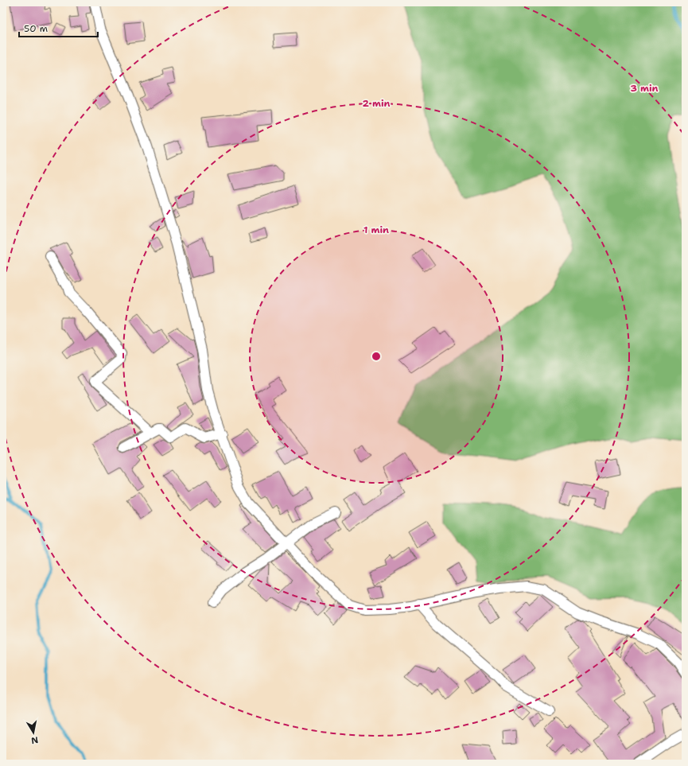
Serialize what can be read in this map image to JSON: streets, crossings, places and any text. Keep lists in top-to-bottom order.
{
  "scale_bar": "50 m",
  "north": "bottom",
  "rings": ["3 min", "2 min", "1 min"]
}
